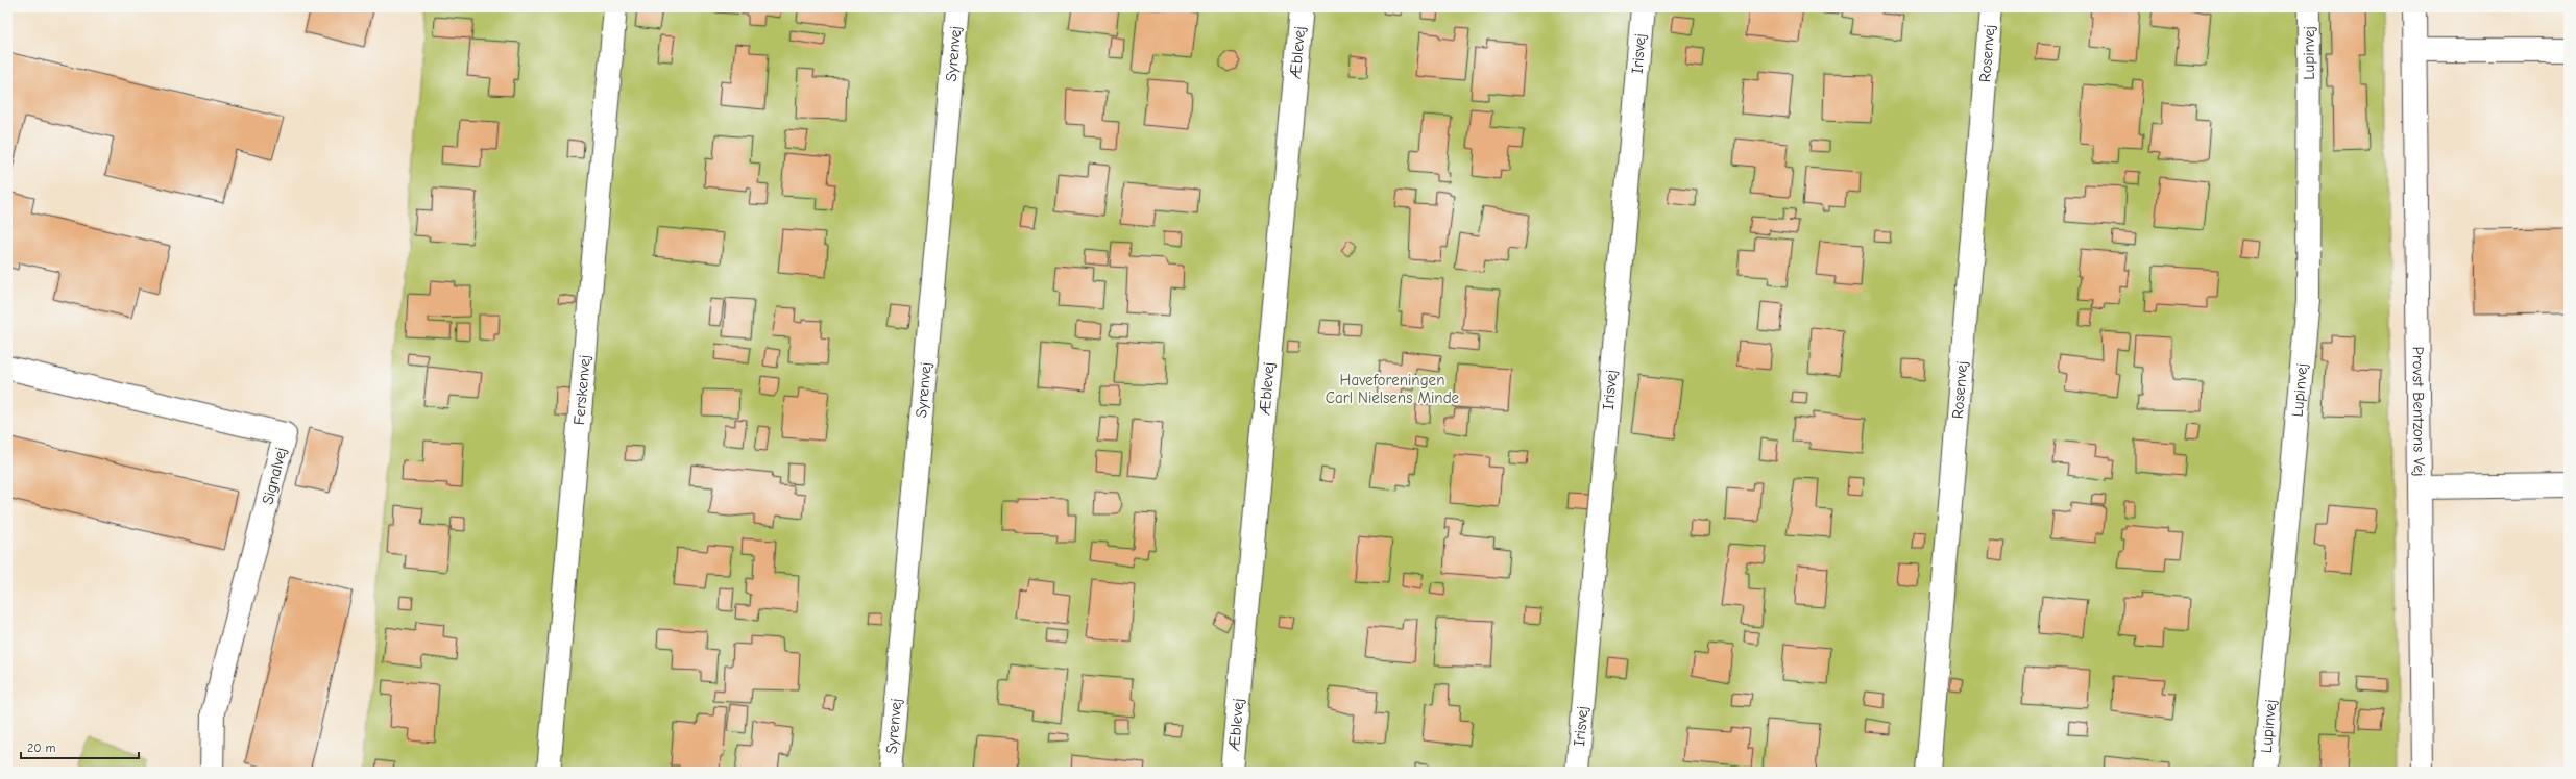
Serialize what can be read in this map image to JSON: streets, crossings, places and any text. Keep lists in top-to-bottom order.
{
  "streets": {
    "street": [
      "Syrenvej",
      "Æblevej",
      "Irisvej",
      "Rosenvej",
      "Lupinvej",
      "Ferskenvej",
      "Provst Bentzons Vej",
      "Signalvej"
    ]
  },
  "parks": ["Haveforeningen Carl Nielsens Minde"],
  "scale_bar": "20 m"
}
